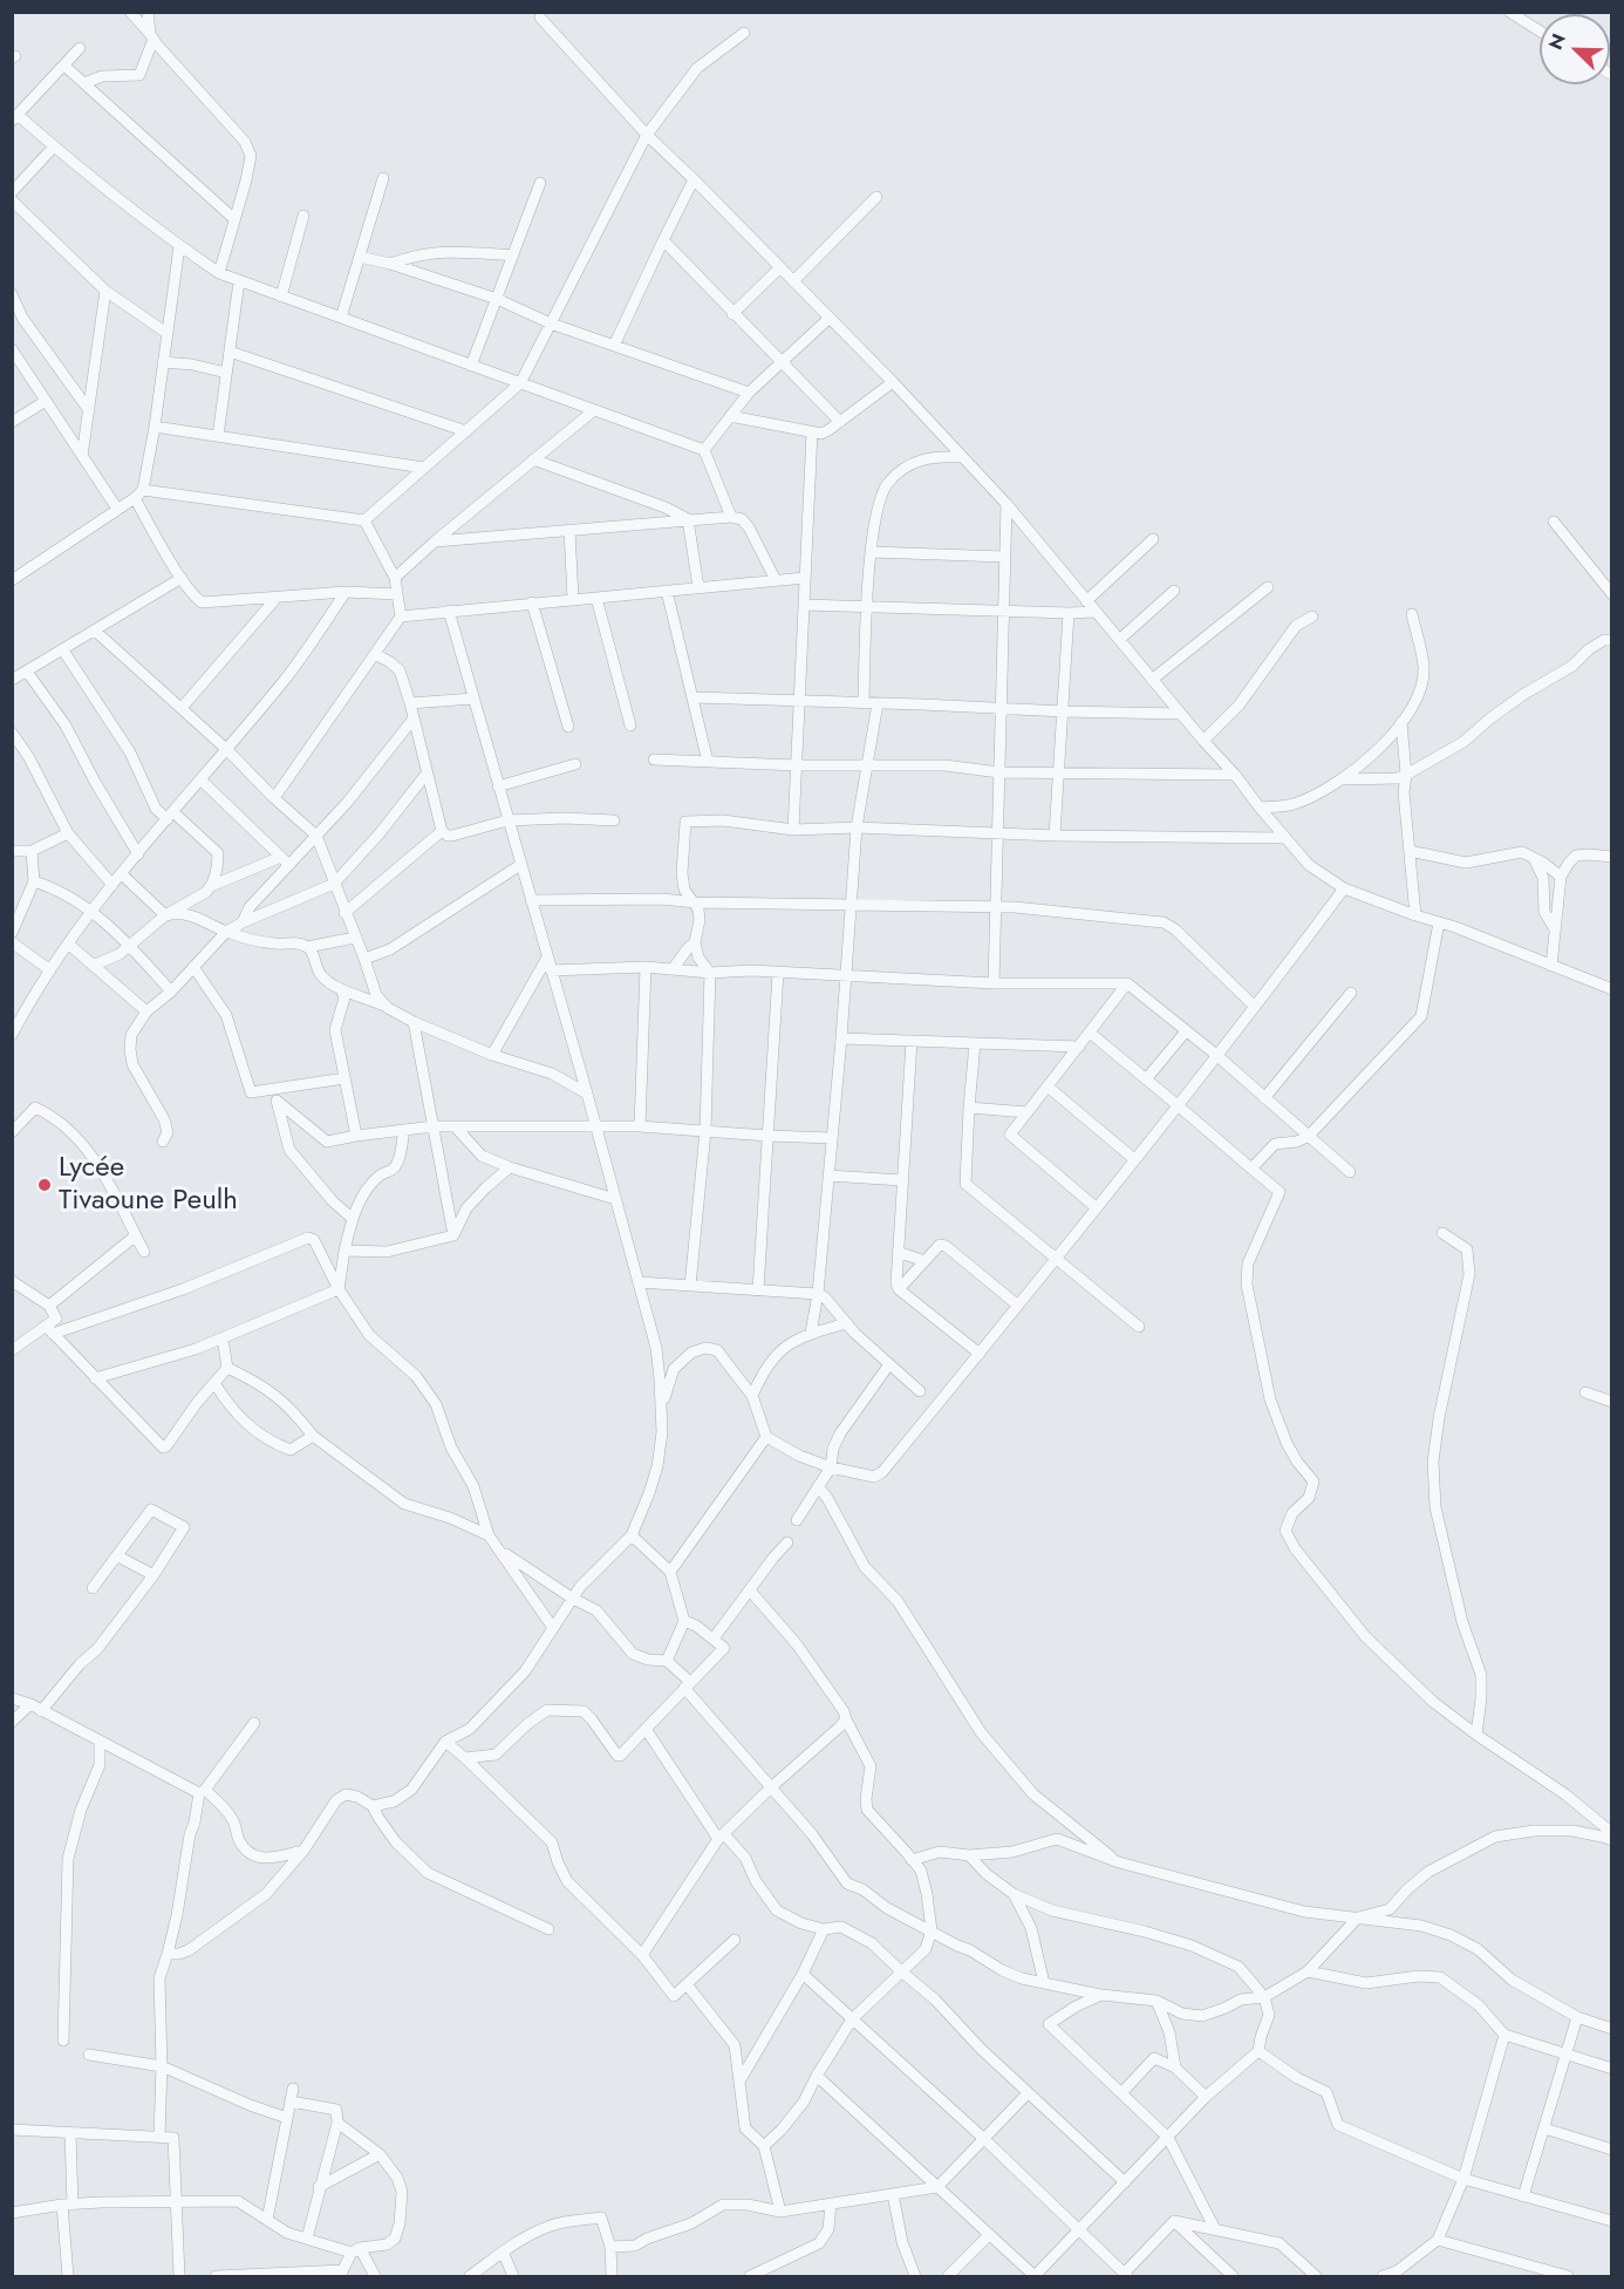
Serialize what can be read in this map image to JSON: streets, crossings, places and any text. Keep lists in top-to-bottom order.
{
  "places": ["Lycée Tivaoune Peulh"],
  "north": "top left"
}
